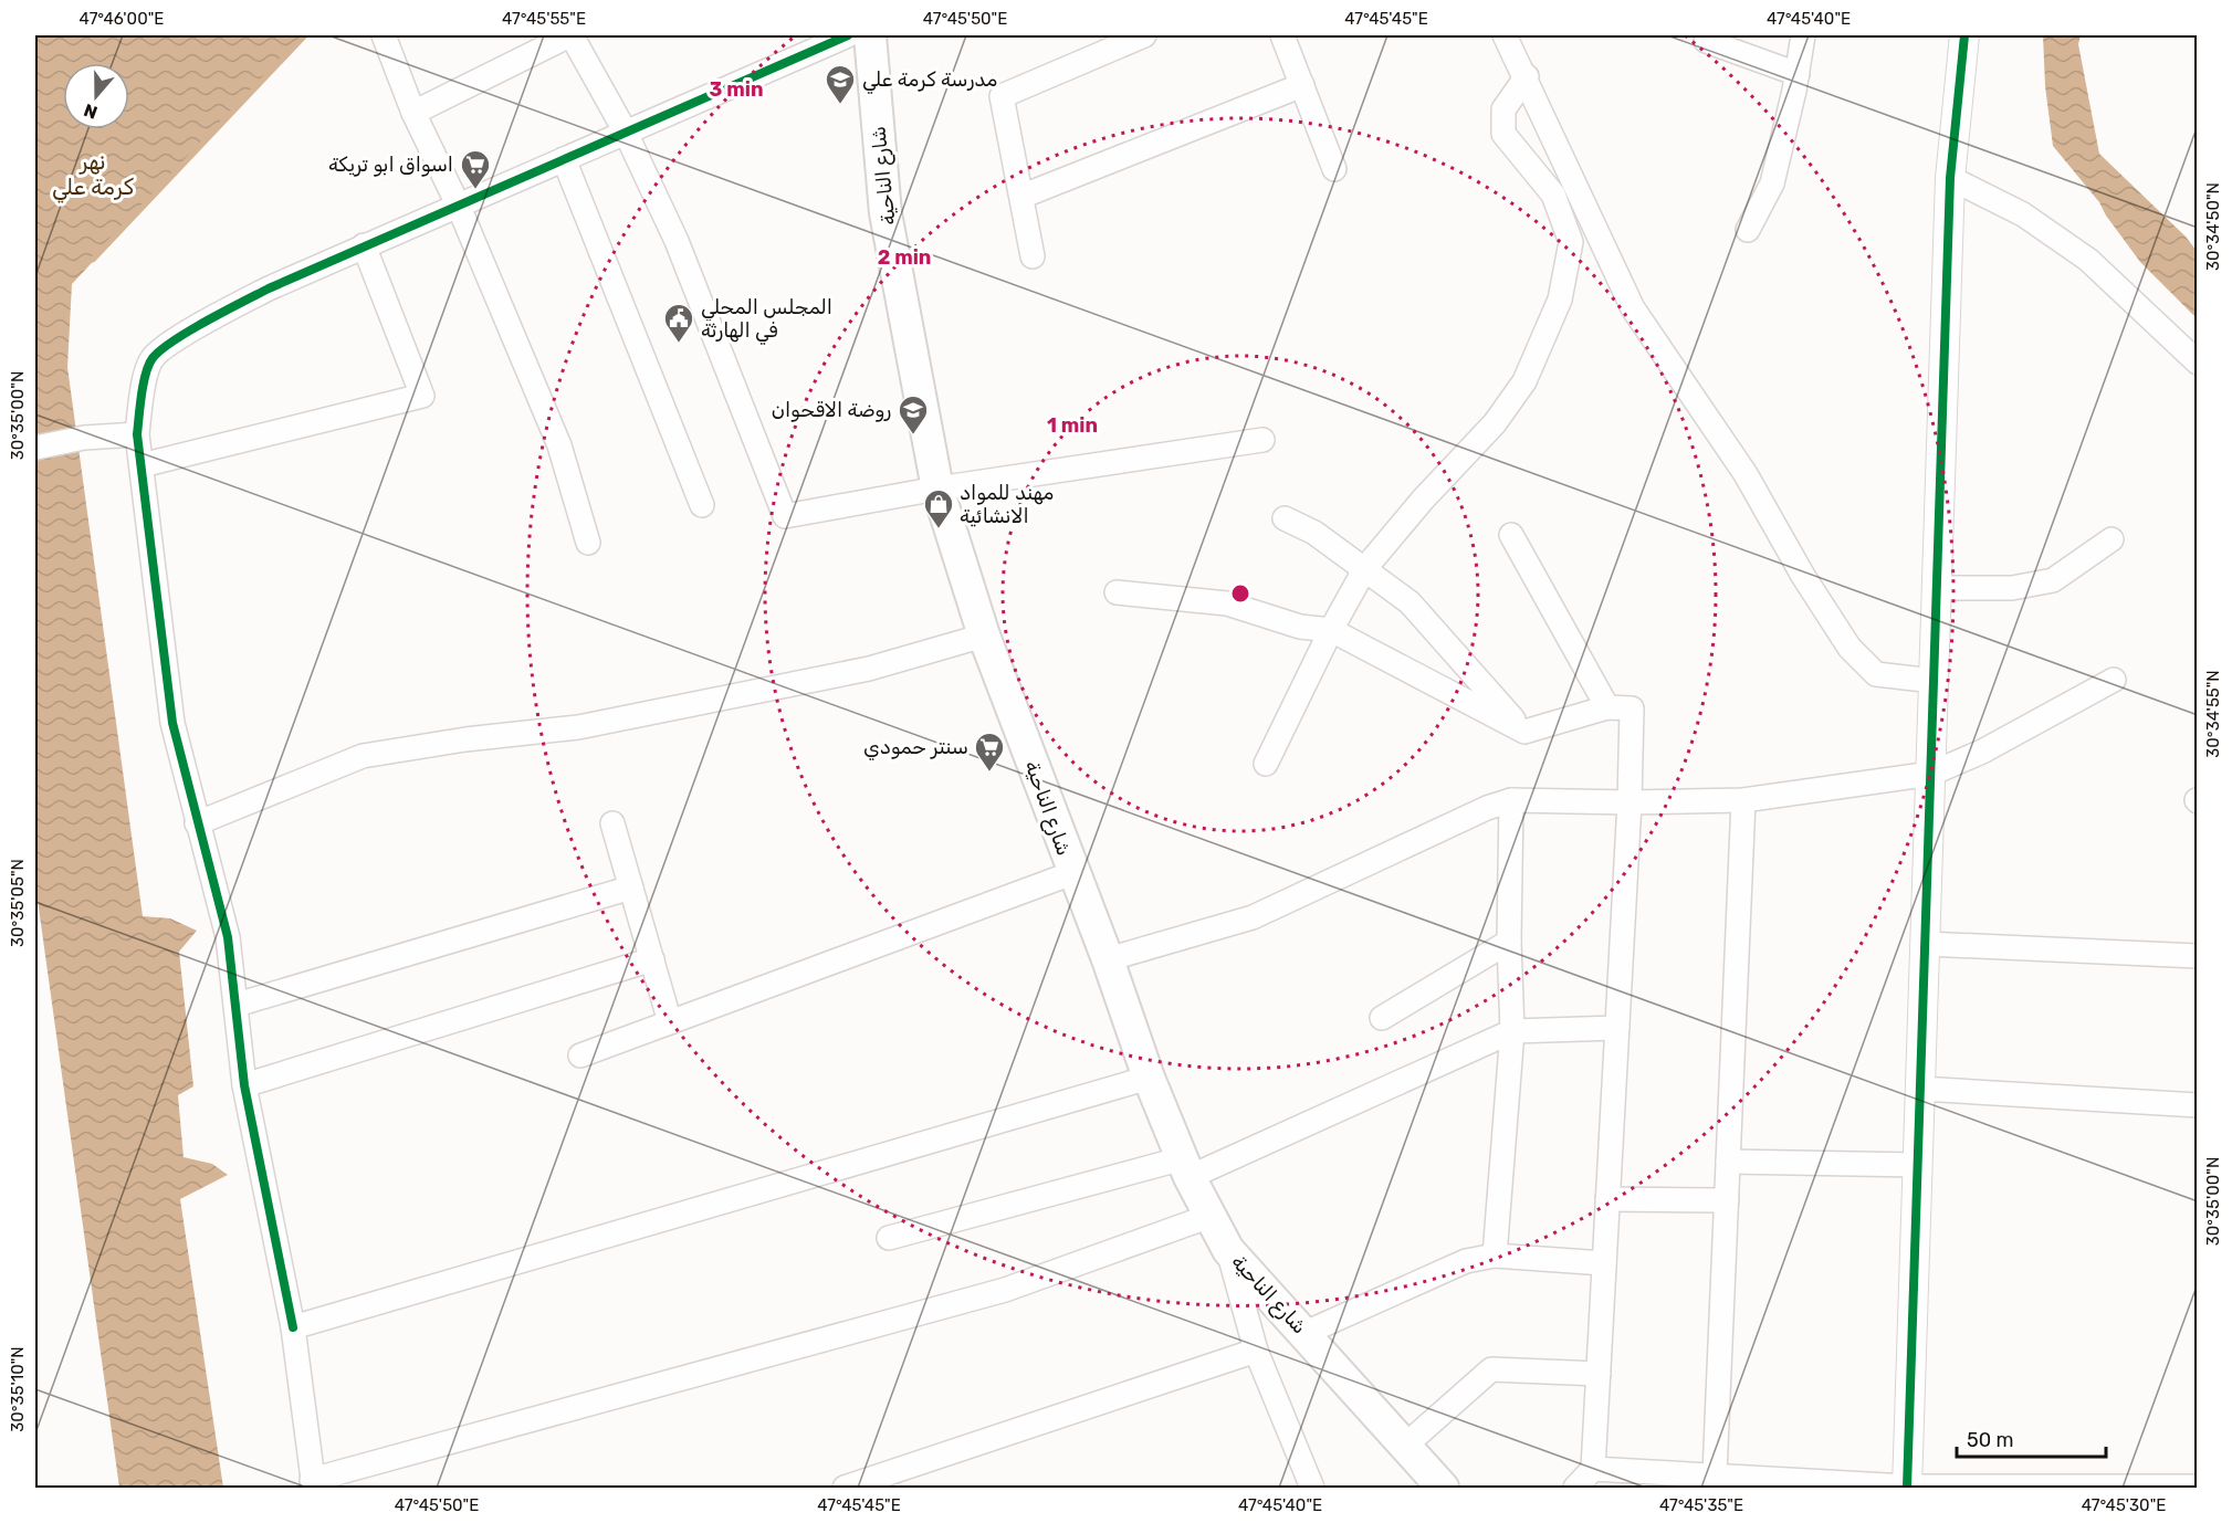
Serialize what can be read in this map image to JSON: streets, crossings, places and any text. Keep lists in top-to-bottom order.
{
  "streets": {
    "main road": ["شارع الناحية"]
  },
  "water": ["نهر كرمة علي"],
  "places": {
    "school or university": ["مدرسة كرمة علي", "روضة الاقحوان"],
    "supermarket": ["اسواق ابو تريكة", "سنتر حمودي"],
    "public building": ["المجلس المحلي في الهارثة"],
    "shop": ["مهند للمواد الانشائية"]
  },
  "scale_bar": "50 m",
  "north": "bottom",
  "coordinates": [
    "47°46'00\"E",
    "47°45'55\"E",
    "47°45'50\"E",
    "47°45'45\"E",
    "47°45'40\"E",
    "30°34'50\"N",
    "30°35'00\"N",
    "30°34'55\"N",
    "30°35'05\"N",
    "30°35'10\"N",
    "47°45'35\"E",
    "47°45'30\"E"
  ],
  "rings": ["3 min", "2 min", "1 min"]
}
